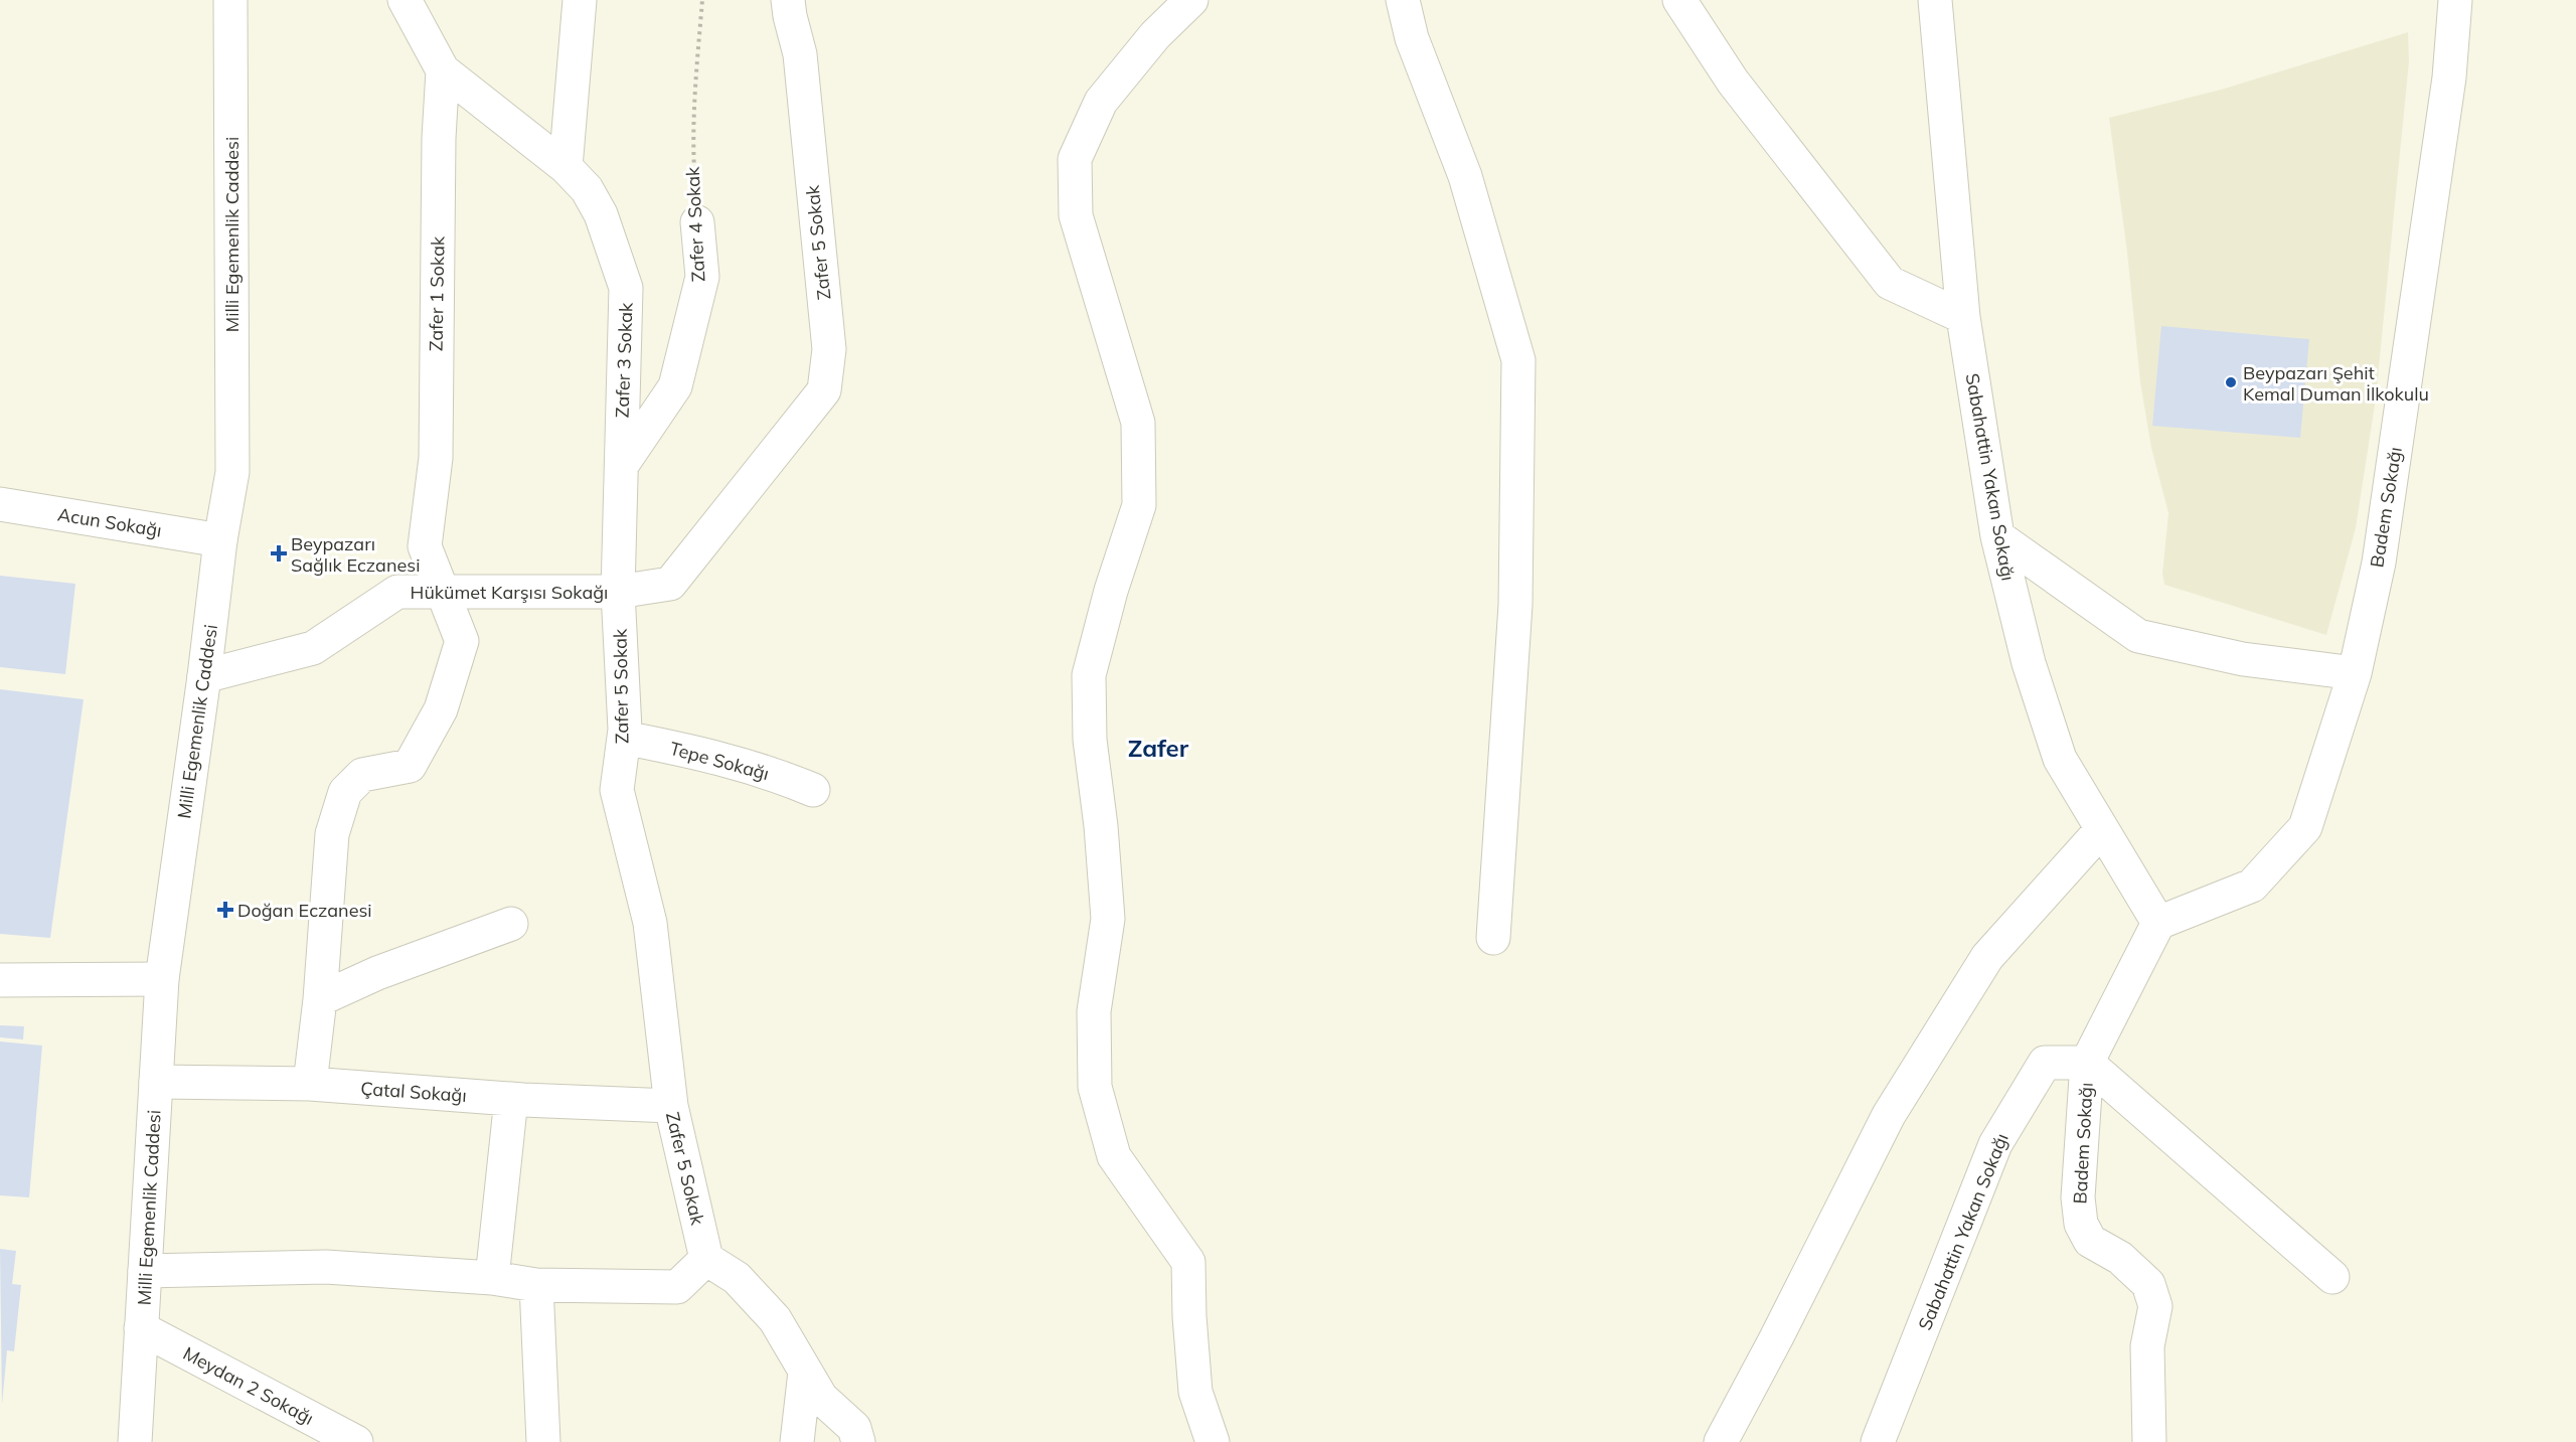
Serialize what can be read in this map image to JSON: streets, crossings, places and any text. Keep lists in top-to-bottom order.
{
  "streets": {
    "street": [
      "Zafer 4 Sokak",
      "Milli Egemenlik Caddesi",
      "Zafer 5 Sokak",
      "Zafer 1 Sokak",
      "Zafer 3 Sokak",
      "Sabahattin Yakan Sokağı",
      "Badem Sokağı",
      "Acun Sokağı",
      "Hükümet Karşısı Sokağı",
      "Tepe Sokağı",
      "Çatal Sokağı",
      "Meydan 2 Sokağı"
    ]
  },
  "crossings": [
    ["Zafer 4 Sokak", "Zafer 3 Sokak"],
    ["Milli Egemenlik Caddesi", "Acun Sokağı"],
    ["Milli Egemenlik Caddesi", "Hükümet Karşısı Sokağı"],
    ["Milli Egemenlik Caddesi", "Çatal Sokağı"],
    ["Milli Egemenlik Caddesi", "Meydan 2 Sokağı"],
    ["Zafer 5 Sokak", "Zafer 3 Sokak"],
    ["Zafer 5 Sokak", "Hükümet Karşısı Sokağı"],
    ["Zafer 5 Sokak", "Tepe Sokağı"],
    ["Zafer 5 Sokak", "Çatal Sokağı"],
    ["Zafer 1 Sokak", "Zafer 3 Sokak"],
    ["Zafer 1 Sokak", "Hükümet Karşısı Sokağı"],
    ["Zafer 3 Sokak", "Hükümet Karşısı Sokağı"],
    ["Sabahattin Yakan Sokağı", "Badem Sokağı"]
  ],
  "districts": ["Zafer"],
  "places": {
    "other": ["Beypazarı Şehit Kemal Duman İlkokulu"],
    "health": ["Beypazarı Sağlık Eczanesi", "Doğan Eczanesi"]
  }
}
